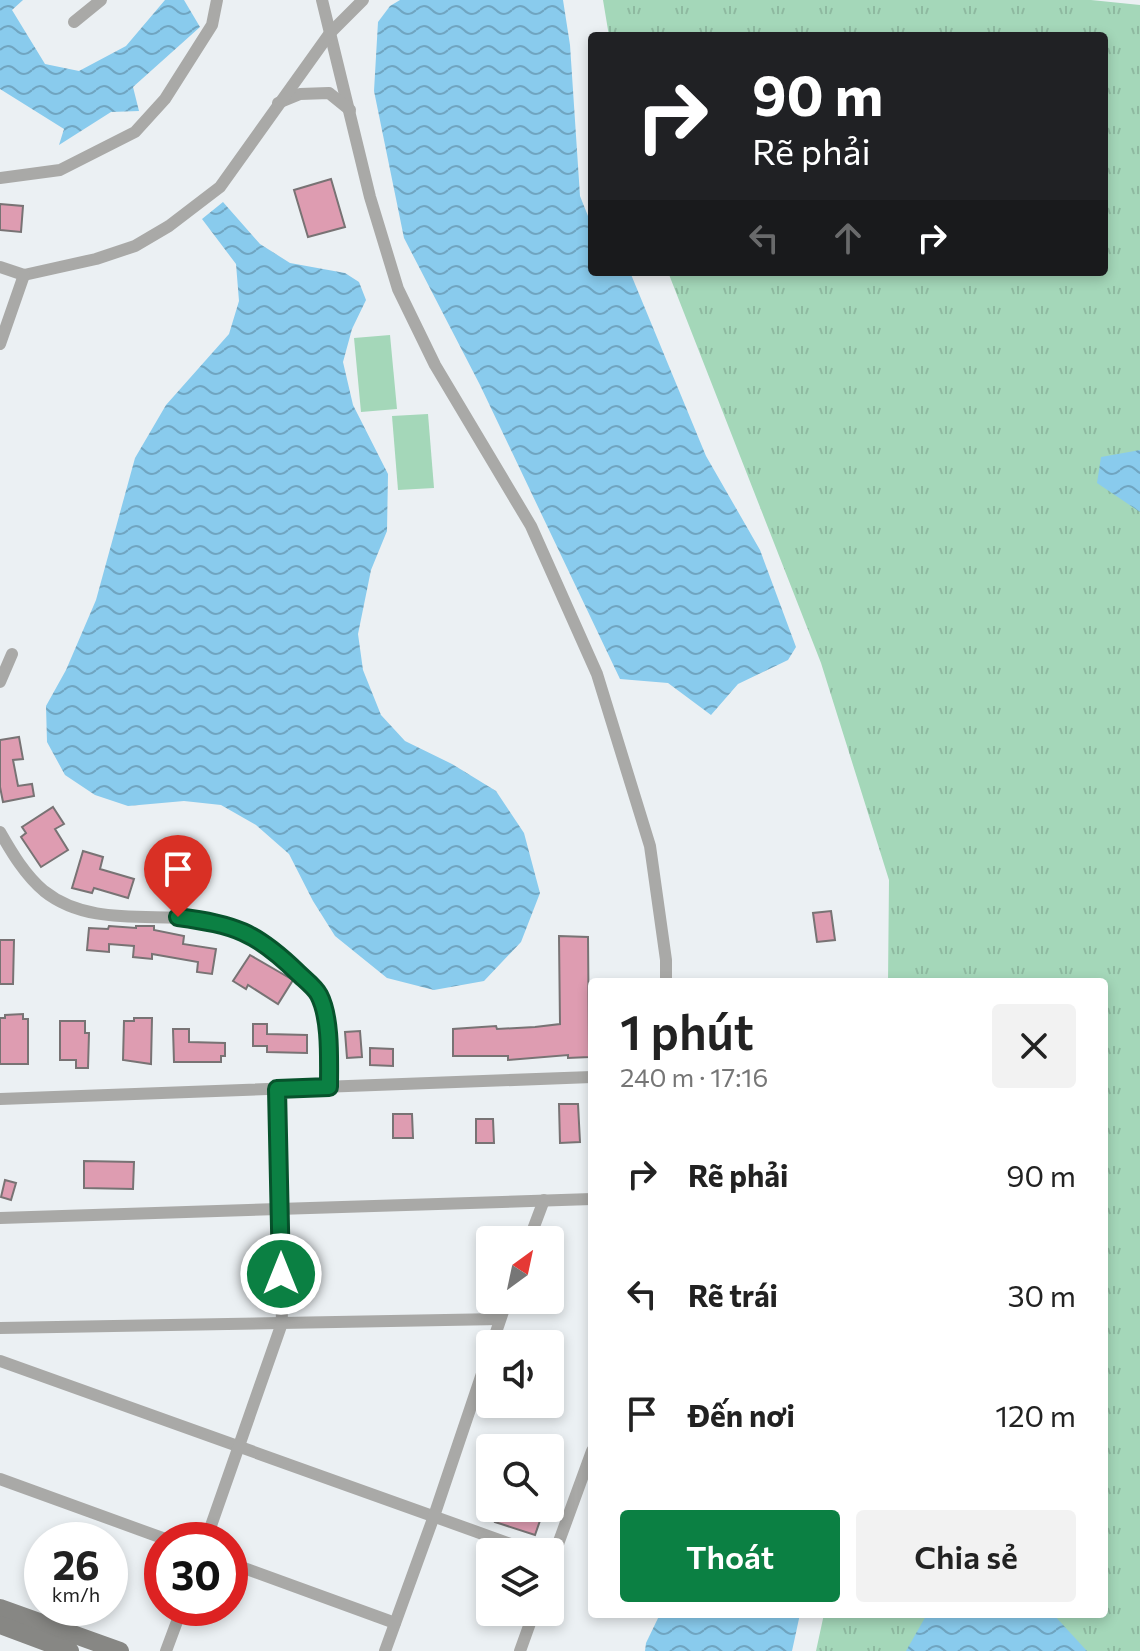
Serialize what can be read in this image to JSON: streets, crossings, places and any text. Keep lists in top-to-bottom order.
{
  "north": "top right",
  "page": {
    "turn": ["90 m", "Rẽ phải"],
    "heading": ["1 phút", "240 m · 17:16"],
    "list": [
      {
        "name": "Rẽ phải",
        "value": "90 m"
      },
      {
        "name": "Rẽ trái",
        "value": "30 m"
      },
      {
        "name": "Đến nơi",
        "value": "120 m"
      }
    ],
    "buttons": ["Thoát", "Chia sẻ"],
    "speed": "26 km/h",
    "limit": "30"
  }
}
